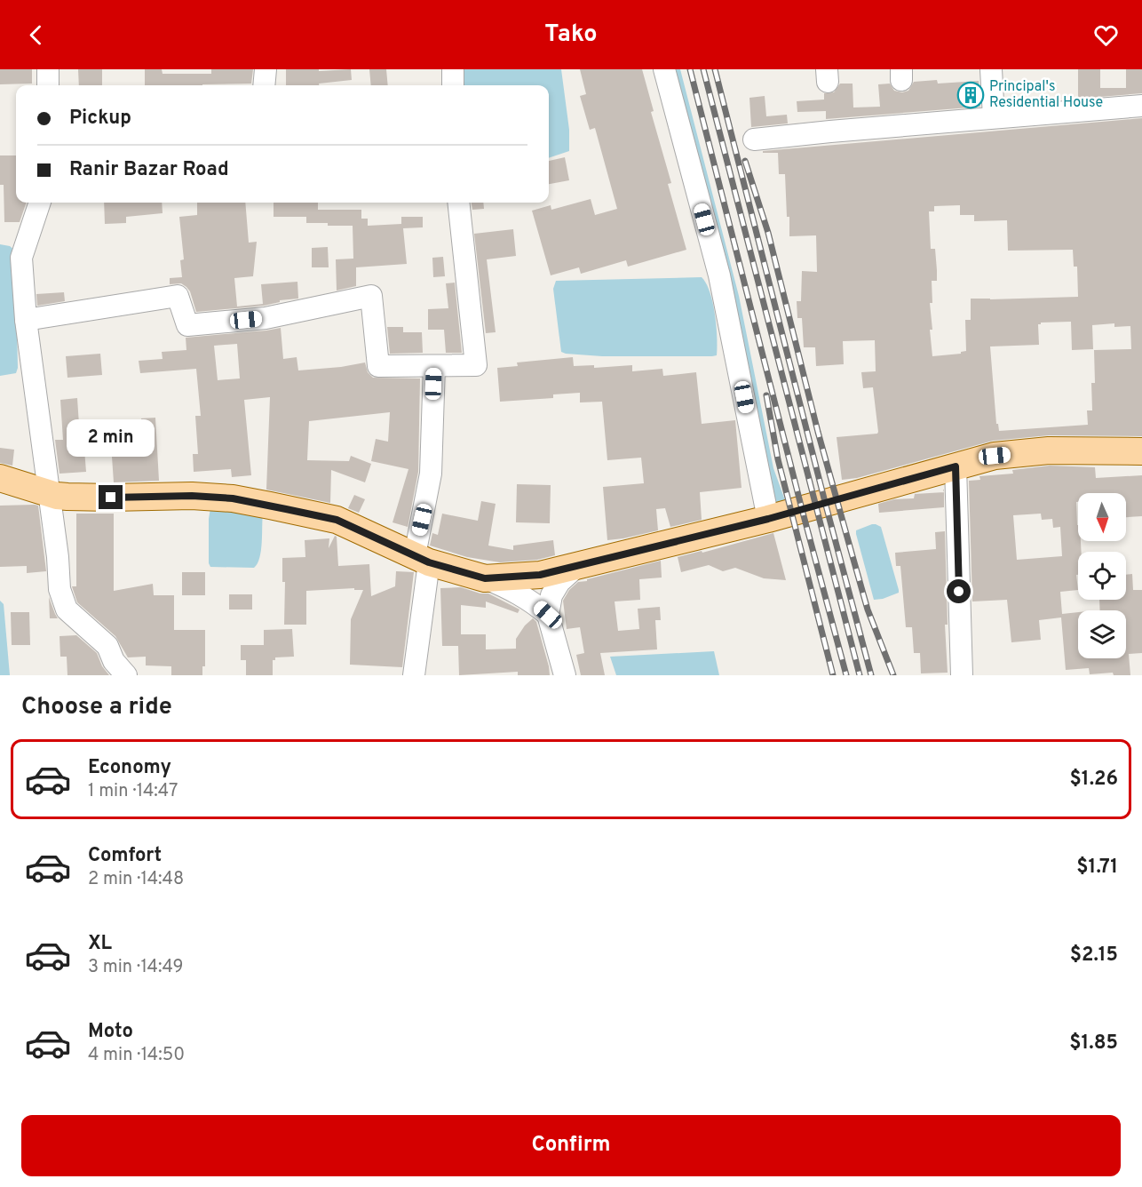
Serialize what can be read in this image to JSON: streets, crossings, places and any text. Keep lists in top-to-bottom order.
{
  "places": {
    "building": ["Principal's Residential House"]
  },
  "north": "bottom",
  "page": {
    "header": "Tako",
    "banner": ["Pickup", "Ranir Bazar Road"],
    "bubble": "2 min",
    "heading": "Choose a ride",
    "list": [
      {
        "name": "Economy",
        "note": "1 min · 14:47",
        "value": "$1.26"
      },
      {
        "name": "Comfort",
        "note": "2 min · 14:48",
        "value": "$1.71"
      },
      {
        "name": "XL",
        "note": "3 min · 14:49",
        "value": "$2.15"
      },
      {
        "name": "Moto",
        "note": "4 min · 14:50",
        "value": "$1.85"
      }
    ],
    "buttons": "Confirm"
  }
}
